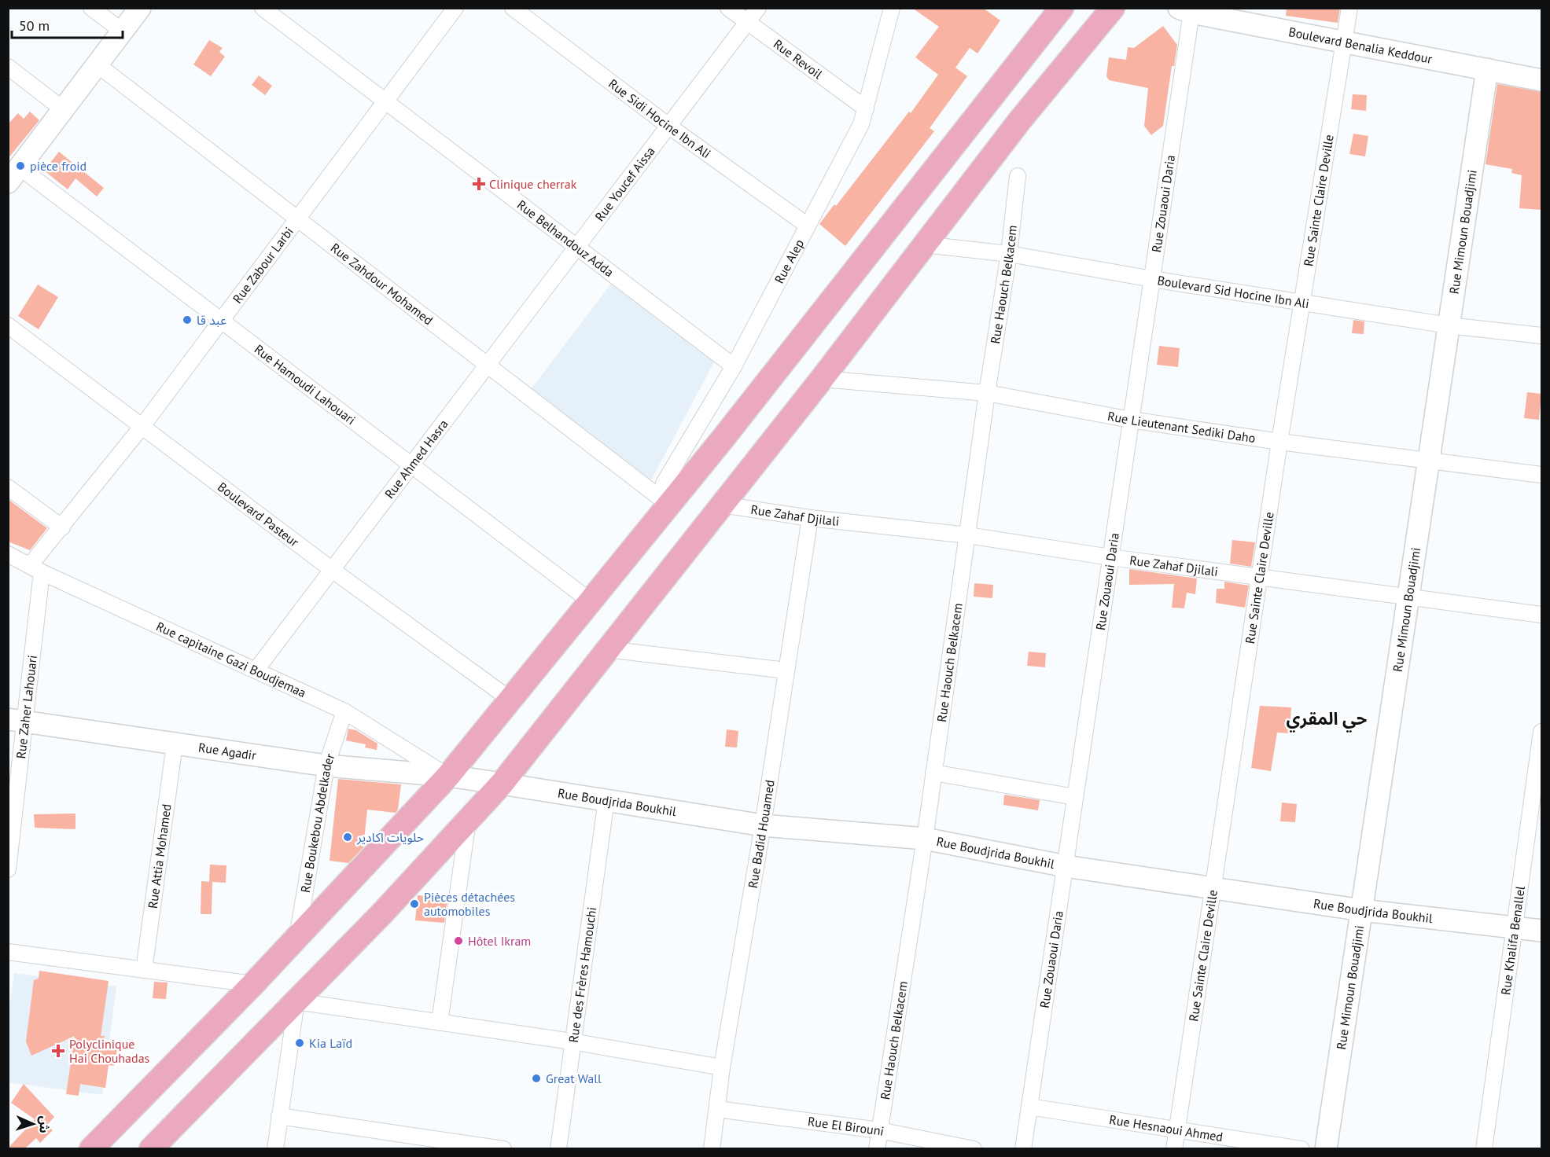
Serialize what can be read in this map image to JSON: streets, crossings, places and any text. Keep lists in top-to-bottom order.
{
  "streets": {
    "street": [
      "Boulevard Benalia Keddour",
      "Rue Revoil",
      "Rue Sidi Hocine Ibn Ali",
      "Rue Youcef Aissa",
      "Rue Sainte Claire Deville",
      "Rue Zouaoui Daria",
      "Rue Mimoun Bouadjimi",
      "Rue Belhandouz Adda",
      "Rue Alep",
      "Rue Zabour Larbi",
      "Rue Haouch Belkacem",
      "Rue Zahdour Mohamed",
      "Boulevard Sid Hocine Ibn Ali",
      "Rue Hamoudi Lahouari",
      "Rue Lieutenant Sediki Daho",
      "Rue Ahmed Hasra",
      "Boulevard Pasteur",
      "Rue Zahaf Djilali",
      "Rue capitaine Gazi Boudjemaa",
      "Rue Zaher Lahouari",
      "Rue Agadir",
      "Rue Boudjrida Boukhil",
      "Rue Boukebou Abdelkader",
      "Rue Badid Houamed",
      "Rue Attia Mohamed",
      "Rue Khalifa Benallel",
      "Rue des Frères Hamouchi",
      "Rue El Birouni",
      "Rue Hesnaoui Ahmed"
    ]
  },
  "crossings": [
    ["Boulevard Benalia Keddour", "Rue Sainte Claire Deville"],
    ["Boulevard Benalia Keddour", "Rue Zouaoui Daria"],
    ["Boulevard Benalia Keddour", "Rue Mimoun Bouadjimi"],
    ["Rue Revoil", "Rue Youcef Aissa"],
    ["Rue Revoil", "Rue Alep"],
    ["Rue Sidi Hocine Ibn Ali", "Rue Youcef Aissa"],
    ["Rue Sidi Hocine Ibn Ali", "Rue Alep"],
    ["Rue Youcef Aissa", "Rue Belhandouz Adda"],
    ["Rue Youcef Aissa", "Rue Ahmed Hasra"],
    ["Rue Sainte Claire Deville", "Boulevard Sid Hocine Ibn Ali"],
    ["Rue Sainte Claire Deville", "Rue Lieutenant Sediki Daho"],
    ["Rue Sainte Claire Deville", "Rue Zahaf Djilali"],
    ["Rue Sainte Claire Deville", "Rue Boudjrida Boukhil"],
    ["Rue Sainte Claire Deville", "Rue Hesnaoui Ahmed"],
    ["Rue Zouaoui Daria", "Boulevard Sid Hocine Ibn Ali"],
    ["Rue Zouaoui Daria", "Rue Lieutenant Sediki Daho"],
    ["Rue Zouaoui Daria", "Rue Zahaf Djilali"],
    ["Rue Zouaoui Daria", "Rue Boudjrida Boukhil"],
    ["Rue Zouaoui Daria", "Rue Hesnaoui Ahmed"],
    ["Rue Mimoun Bouadjimi", "Boulevard Sid Hocine Ibn Ali"],
    ["Rue Mimoun Bouadjimi", "Rue Lieutenant Sediki Daho"],
    ["Rue Mimoun Bouadjimi", "Rue Zahaf Djilali"],
    ["Rue Mimoun Bouadjimi", "Rue Boudjrida Boukhil"],
    ["Rue Belhandouz Adda", "Rue Alep"],
    ["Rue Belhandouz Adda", "Rue Zabour Larbi"],
    ["Rue Belhandouz Adda", "Rue Ahmed Hasra"],
    ["Rue Alep", "Rue Zahdour Mohamed"],
    ["Rue Zabour Larbi", "Rue Zahdour Mohamed"],
    ["Rue Zabour Larbi", "Rue Hamoudi Lahouari"],
    ["Rue Zabour Larbi", "Boulevard Pasteur"],
    ["Rue Zabour Larbi", "Rue capitaine Gazi Boudjemaa"],
    ["Rue Zabour Larbi", "Rue Zaher Lahouari"],
    ["Rue Haouch Belkacem", "Boulevard Sid Hocine Ibn Ali"],
    ["Rue Haouch Belkacem", "Rue Lieutenant Sediki Daho"],
    ["Rue Haouch Belkacem", "Rue Zahaf Djilali"],
    ["Rue Haouch Belkacem", "Rue Boudjrida Boukhil"],
    ["Rue Haouch Belkacem", "Rue El Birouni"],
    ["Rue Zahdour Mohamed", "Rue Ahmed Hasra"],
    ["Rue Hamoudi Lahouari", "Rue Ahmed Hasra"],
    ["Rue Ahmed Hasra", "Boulevard Pasteur"],
    ["Rue Ahmed Hasra", "Rue capitaine Gazi Boudjemaa"],
    ["Rue Zahaf Djilali", "Rue Badid Houamed"],
    ["Rue capitaine Gazi Boudjemaa", "Rue Zaher Lahouari"],
    ["Rue capitaine Gazi Boudjemaa", "Rue Agadir"],
    ["Rue capitaine Gazi Boudjemaa", "Rue Boudjrida Boukhil"],
    ["Rue capitaine Gazi Boudjemaa", "Rue Boukebou Abdelkader"],
    ["Rue Zaher Lahouari", "Rue Agadir"],
    ["Rue Agadir", "Rue Boudjrida Boukhil"],
    ["Rue Agadir", "Rue Boukebou Abdelkader"],
    ["Rue Agadir", "Rue Attia Mohamed"],
    ["Rue Boudjrida Boukhil", "Rue Badid Houamed"],
    ["Rue Boudjrida Boukhil", "Rue Khalifa Benallel"],
    ["Rue Boudjrida Boukhil", "Rue des Frères Hamouchi"],
    ["Rue Badid Houamed", "Rue El Birouni"]
  ],
  "districts": ["حي المقري"],
  "places": {
    "other": [
      "pièce froid",
      "عبد قا",
      "حلويات اكادير",
      "Pièces détachées automobiles",
      "Hôtel Ikram",
      "Kia Laïd",
      "Great Wall"
    ],
    "health": ["Clinique cherrak", "Polyclinique Hai Chouhadas"]
  },
  "scale_bar": "50 m",
  "north": "right"
}
